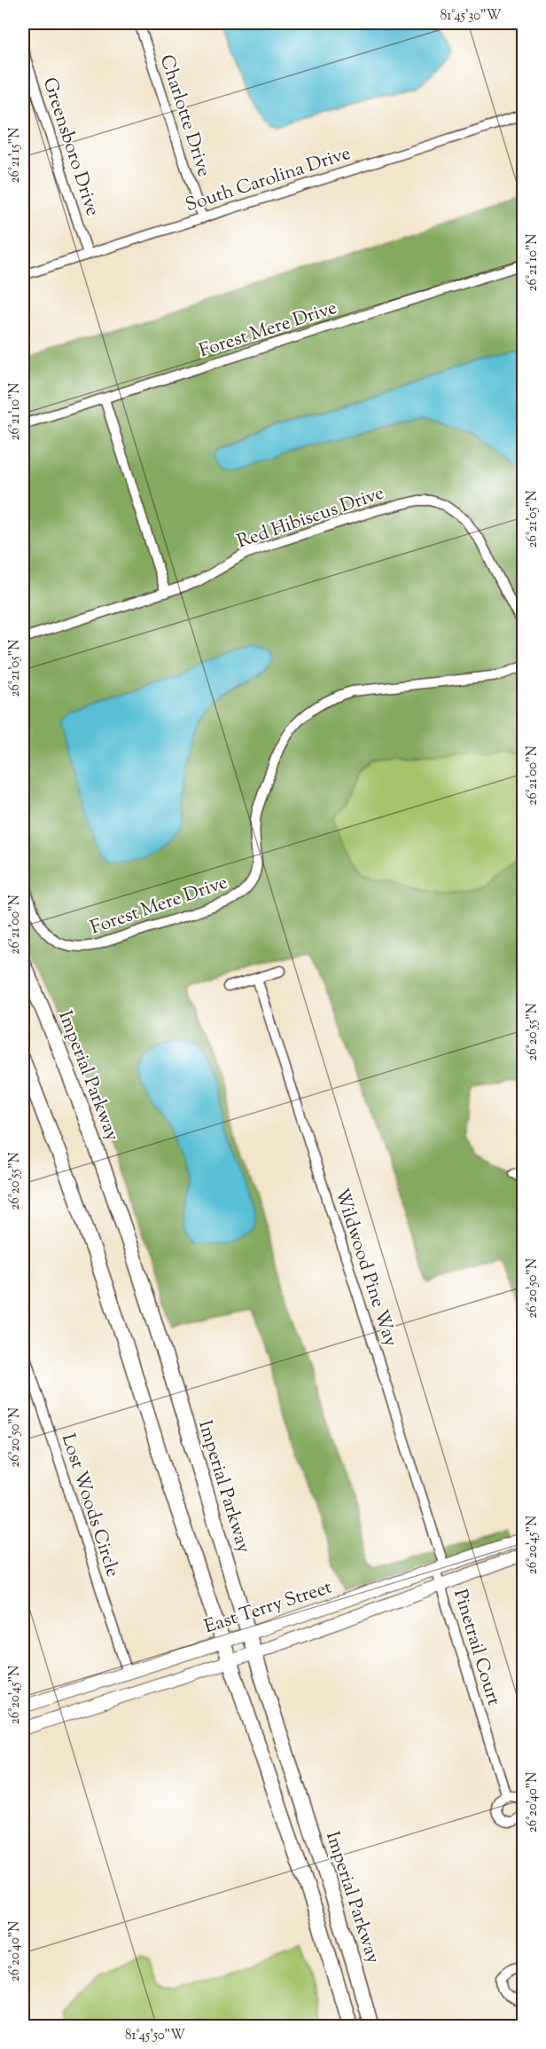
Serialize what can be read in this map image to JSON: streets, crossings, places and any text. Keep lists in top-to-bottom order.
{
  "streets": {
    "main road": ["Imperial Parkway"],
    "street": [
      "Charlotte Drive",
      "Greensboro Drive",
      "South Carolina Drive",
      "Forest Mere Drive",
      "Red Hibiscus Drive",
      "Wildwood Pine Way",
      "Lost Woods Circle",
      "East Terry Street",
      "Pinetrail Court"
    ]
  },
  "crossings": [
    ["Charlotte Drive", "South Carolina Drive"],
    ["Greensboro Drive", "South Carolina Drive"],
    ["Imperial Parkway", "East Terry Street"],
    ["Wildwood Pine Way", "East Terry Street"],
    ["Wildwood Pine Way", "Pinetrail Court"],
    ["Lost Woods Circle", "East Terry Street"],
    ["East Terry Street", "Pinetrail Court"]
  ],
  "coordinates": [
    "81°45'30\"W",
    "26°21'15\"N",
    "26°21'10\"N",
    "26°21'05\"N",
    "26°21'00\"N",
    "26°20'55\"N",
    "26°20'50\"N",
    "26°20'45\"N",
    "26°20'40\"N",
    "81°45'50\"W"
  ]
}
